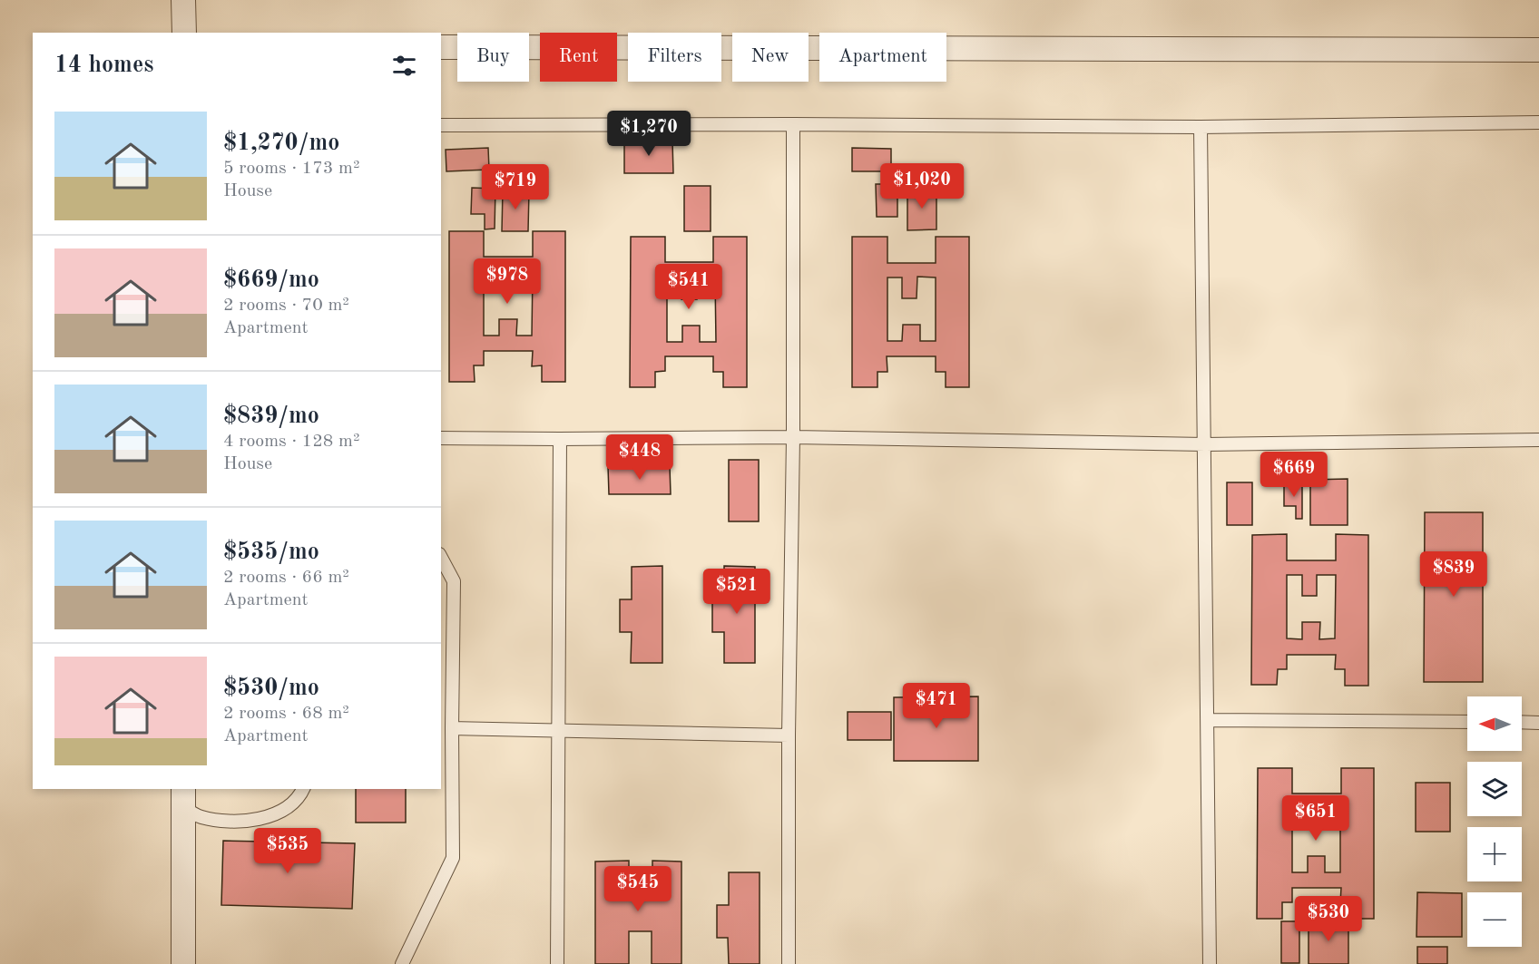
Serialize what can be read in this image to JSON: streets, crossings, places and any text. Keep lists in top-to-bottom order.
{
  "north": "left",
  "page": {
    "chip": [
      "Buy",
      "Rent",
      "Filters",
      "New",
      "Apartment"
    ],
    "heading": "14 homes",
    "list": [
      {
        "name": "$1,270/mo",
        "note": "5 rooms · 173 m² · House"
      },
      {
        "name": "$669/mo",
        "note": "2 rooms · 70 m² · Apartment"
      },
      {
        "name": "$839/mo",
        "note": "4 rooms · 128 m² · House"
      },
      {
        "name": "$535/mo",
        "note": "2 rooms · 66 m² · Apartment"
      },
      {
        "name": "$530/mo",
        "note": "2 rooms · 68 m² · Apartment"
      }
    ],
    "price": [
      "$1,270",
      "$1,020",
      "$719",
      "$978",
      "$541",
      "$448",
      "$669",
      "$839",
      "$521",
      "$471",
      "$651",
      "$535",
      "$545",
      "$530"
    ],
    "map_buttons": ["+", "−"]
  }
}
